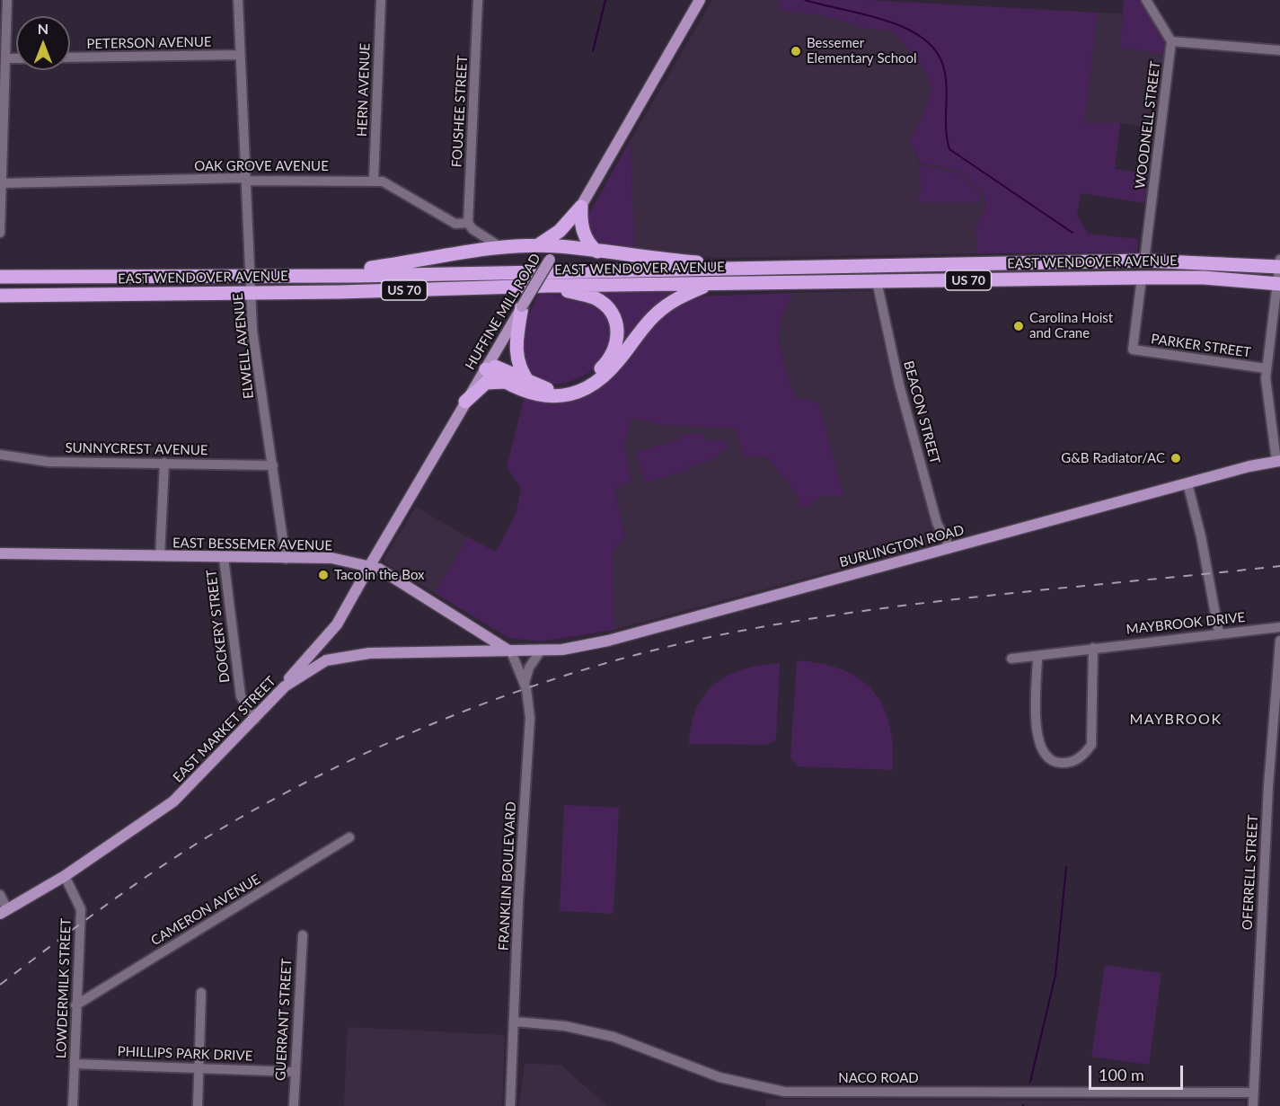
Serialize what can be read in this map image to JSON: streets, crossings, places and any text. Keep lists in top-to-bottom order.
{
  "streets": {
    "highway": ["EAST WENDOVER AVENUE", "US 70"],
    "main road": [
      "HUFFINE MILL ROAD",
      "EAST BESSEMER AVENUE",
      "BURLINGTON ROAD",
      "EAST MARKET STREET"
    ],
    "street": [
      "PETERSON AVENUE",
      "HERN AVENUE",
      "FOUSHEE STREET",
      "WOODNELL STREET",
      "OAK GROVE AVENUE",
      "ELWELL AVENUE",
      "PARKER STREET",
      "BEACON STREET",
      "SUNNYCREST AVENUE",
      "MAYBROOK DRIVE",
      "DOCKERY STREET",
      "OFERRELL STREET",
      "FRANKLIN BOULEVARD",
      "CAMERON AVENUE",
      "LOWDERMILK STREET",
      "GUERRANT STREET",
      "PHILLIPS PARK DRIVE",
      "NACO ROAD"
    ]
  },
  "crossings": [
    ["PETERSON AVENUE", "ELWELL AVENUE"],
    ["HERN AVENUE", "OAK GROVE AVENUE"],
    ["FOUSHEE STREET", "OAK GROVE AVENUE"],
    ["WOODNELL STREET", "EAST WENDOVER AVENUE"],
    ["OAK GROVE AVENUE", "ELWELL AVENUE"],
    ["EAST WENDOVER AVENUE", "ELWELL AVENUE"],
    ["EAST WENDOVER AVENUE", "PARKER STREET"],
    ["EAST WENDOVER AVENUE", "BEACON STREET"],
    ["HUFFINE MILL ROAD", "EAST BESSEMER AVENUE"],
    ["HUFFINE MILL ROAD", "EAST MARKET STREET"],
    ["ELWELL AVENUE", "SUNNYCREST AVENUE"],
    ["ELWELL AVENUE", "EAST BESSEMER AVENUE"],
    ["BEACON STREET", "BURLINGTON ROAD"],
    ["EAST BESSEMER AVENUE", "DOCKERY STREET"],
    ["EAST BESSEMER AVENUE", "EAST MARKET STREET"],
    ["EAST BESSEMER AVENUE", "FRANKLIN BOULEVARD"],
    ["BURLINGTON ROAD", "EAST MARKET STREET"],
    ["DOCKERY STREET", "EAST MARKET STREET"],
    ["EAST MARKET STREET", "FRANKLIN BOULEVARD"],
    ["EAST MARKET STREET", "LOWDERMILK STREET"],
    ["OFERRELL STREET", "NACO ROAD"],
    ["FRANKLIN BOULEVARD", "NACO ROAD"],
    ["CAMERON AVENUE", "LOWDERMILK STREET"],
    ["LOWDERMILK STREET", "PHILLIPS PARK DRIVE"],
    ["GUERRANT STREET", "PHILLIPS PARK DRIVE"]
  ],
  "districts": ["MAYBROOK"],
  "places": [
    "Bessemer Elementary School",
    "Carolina Hoist and Crane",
    "G&B Radiator/AC",
    "Taco in the Box"
  ],
  "scale_bar": "100 m",
  "north": "top"
}
